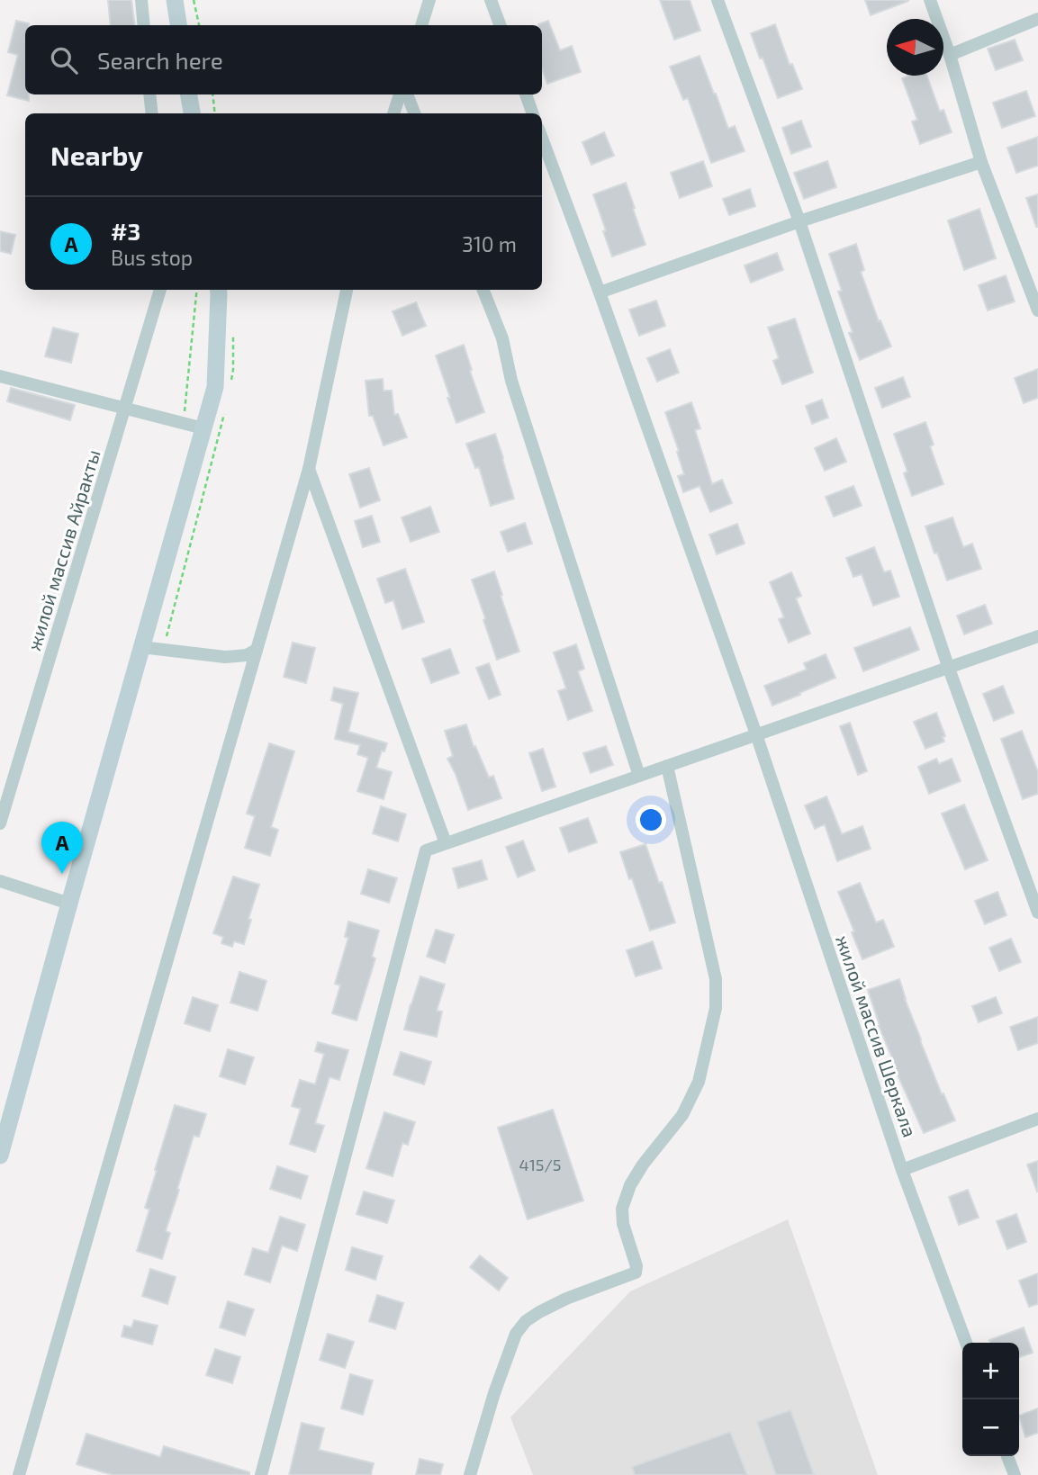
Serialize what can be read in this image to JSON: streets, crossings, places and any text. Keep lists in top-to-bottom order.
{
  "streets": {
    "street": ["жилой массив Айракты", "жилой массив Шеркала"]
  },
  "house_numbers": ["415/5"],
  "north": "left",
  "page": {
    "search": "Search here",
    "heading": "Nearby",
    "list": [
      {
        "mark": "A",
        "name": "#3",
        "note": "Bus stop",
        "value": "310 m"
      }
    ],
    "pins": "A",
    "map_buttons": ["+", "−"]
  }
}
